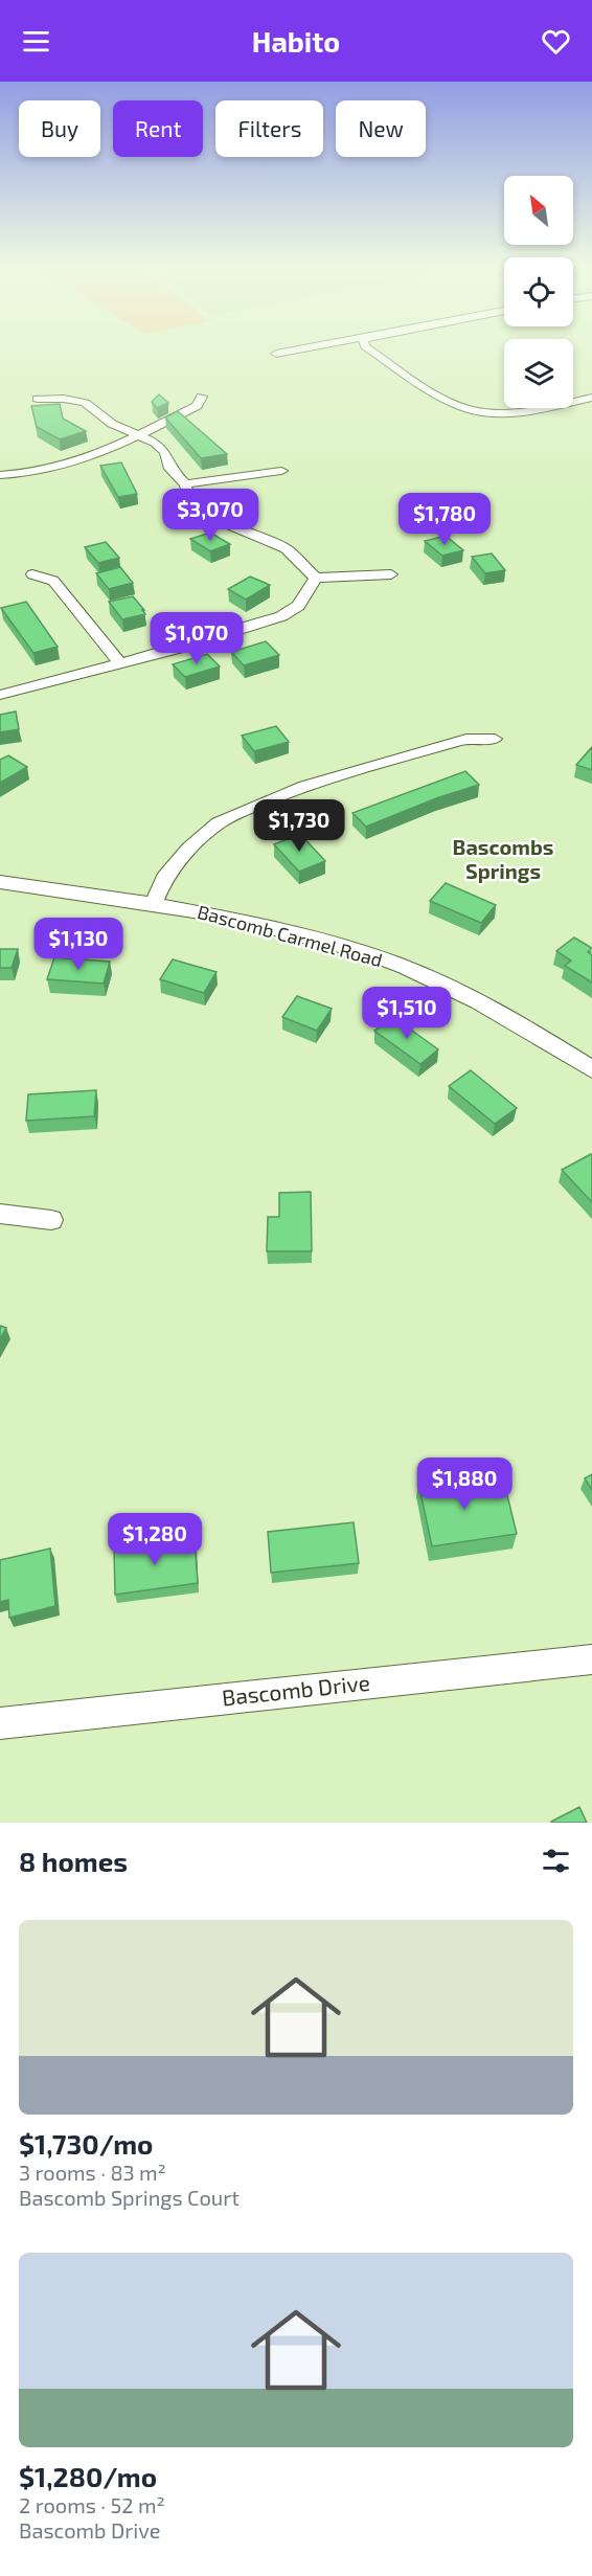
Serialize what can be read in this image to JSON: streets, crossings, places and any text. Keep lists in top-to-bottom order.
{
  "streets": {
    "street": ["Bascomb Carmel Road", "Bascomb Drive"]
  },
  "districts": ["Bascombs Springs"],
  "north": "top left",
  "page": {
    "header": "Habito",
    "chip": [
      "Buy",
      "Rent",
      "Filters",
      "New"
    ],
    "price": [
      "$3,070",
      "$1,780",
      "$1,070",
      "$1,730",
      "$1,130",
      "$1,510",
      "$1,880",
      "$1,280"
    ],
    "heading": "8 homes",
    "list": [
      {
        "name": "$1,730/mo",
        "note": "3 rooms · 83 m² · Bascomb Springs Court"
      },
      {
        "name": "$1,280/mo",
        "note": "2 rooms · 52 m² · Bascomb Drive"
      }
    ]
  }
}
